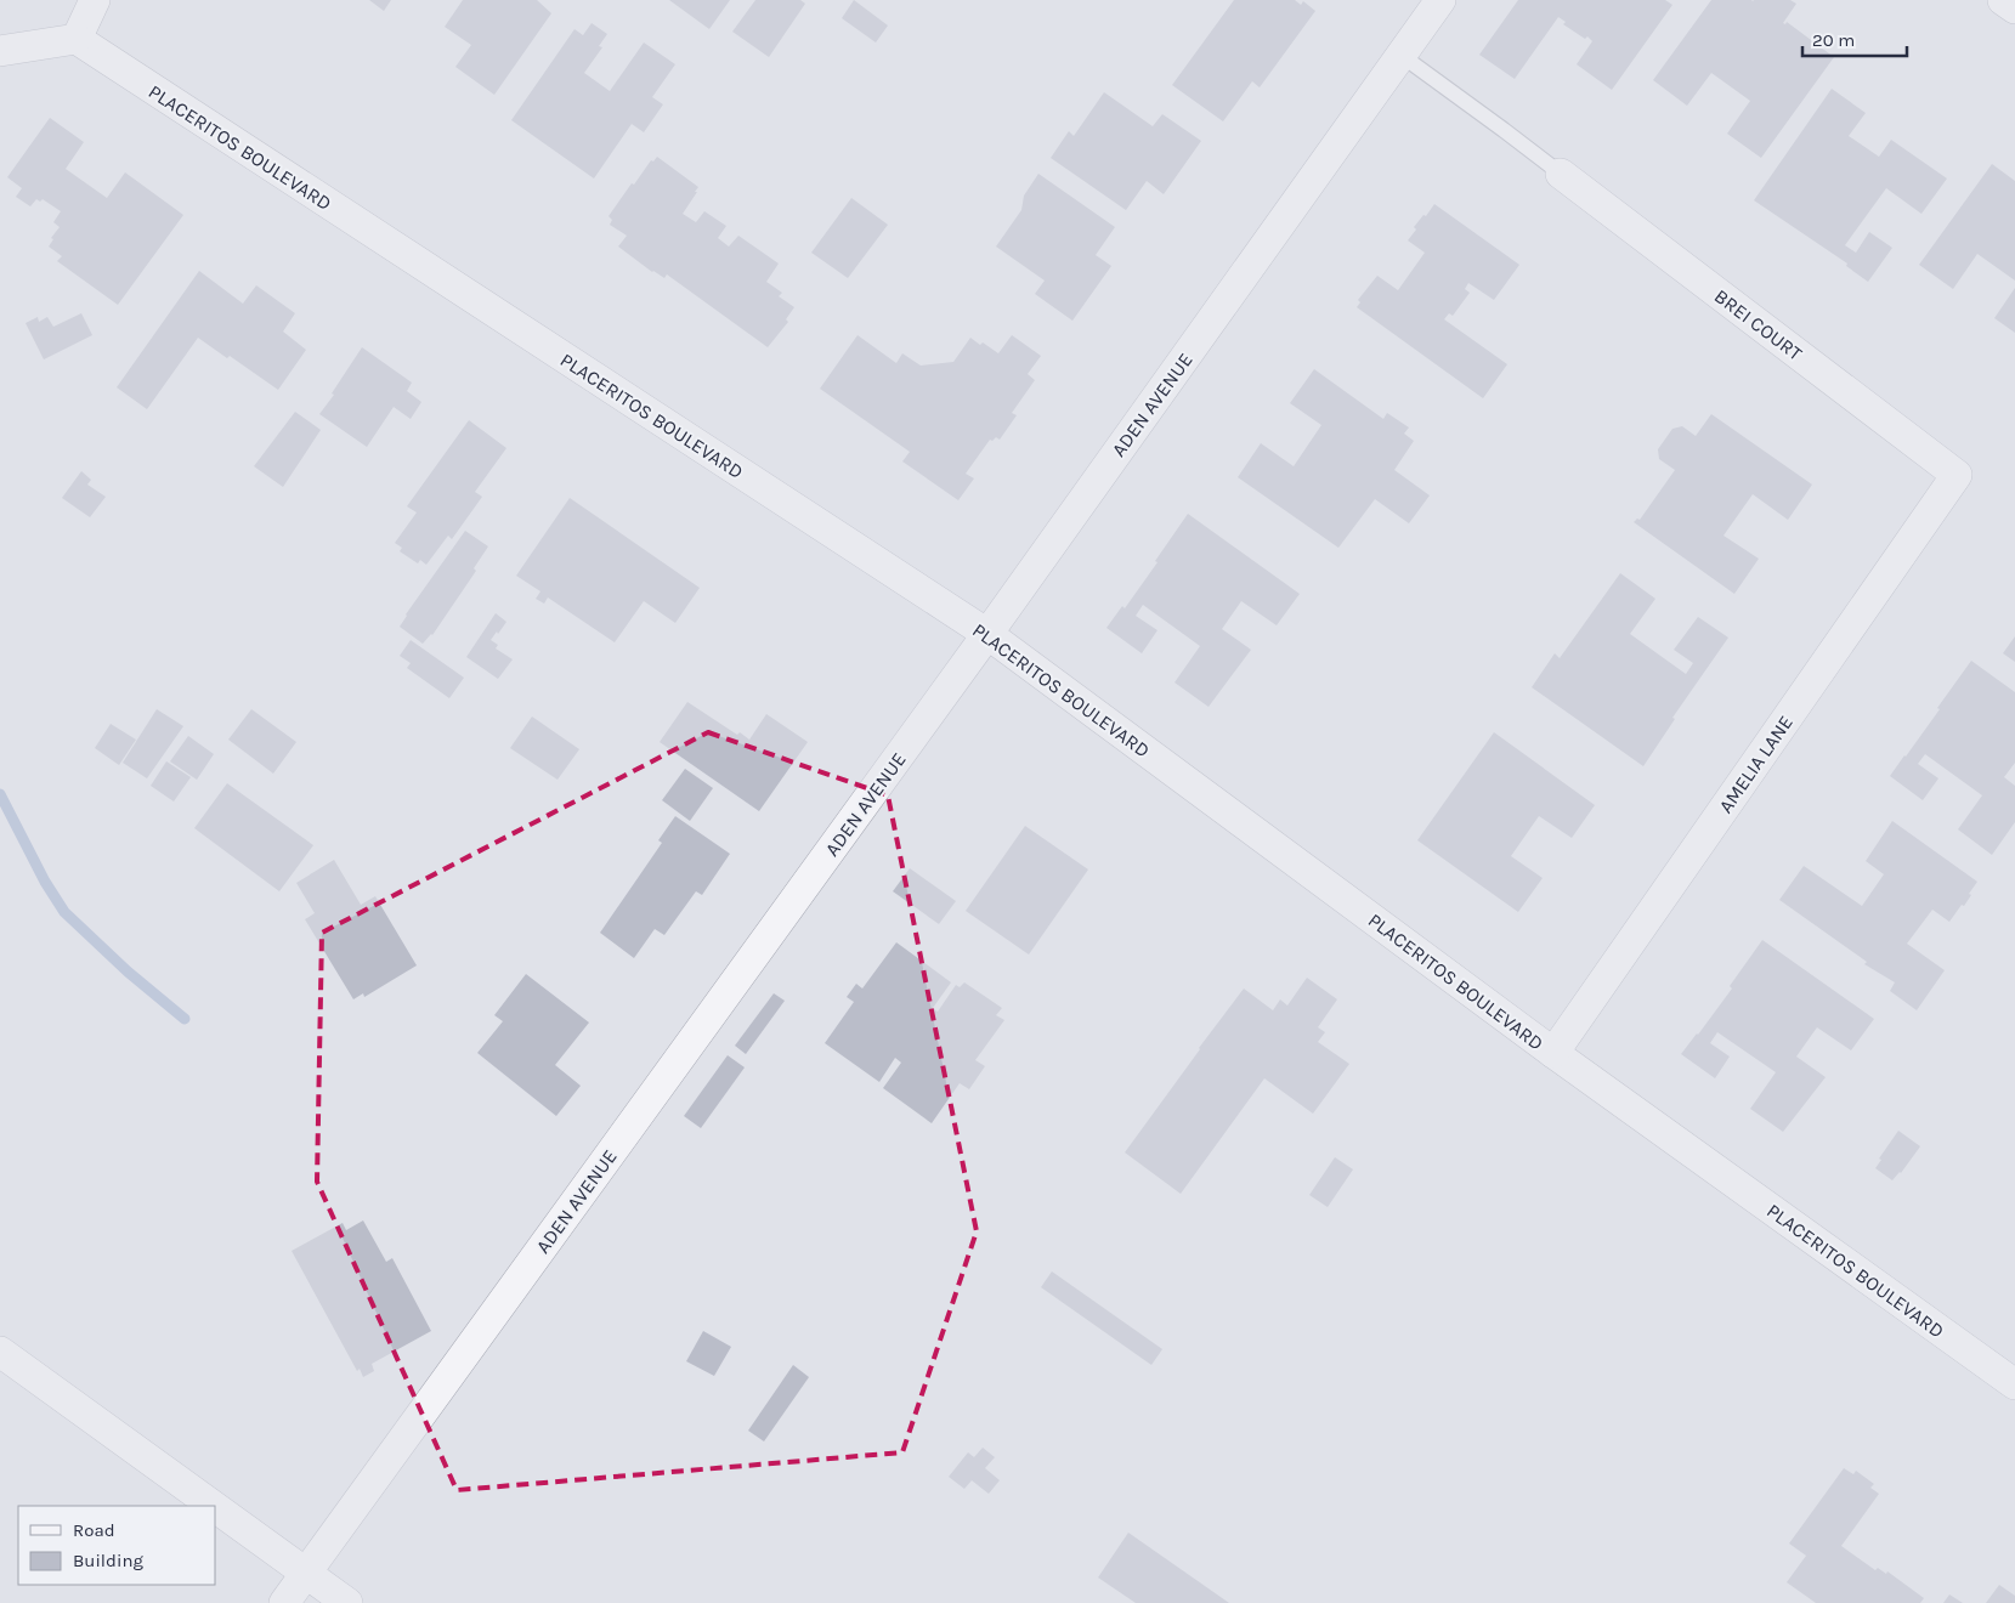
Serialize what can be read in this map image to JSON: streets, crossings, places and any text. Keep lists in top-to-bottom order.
{
  "streets": {
    "street": [
      "PLACERITOS BOULEVARD",
      "BREI COURT",
      "ADEN AVENUE",
      "AMELIA LANE"
    ]
  },
  "crossings": [
    ["PLACERITOS BOULEVARD", "ADEN AVENUE"],
    ["PLACERITOS BOULEVARD", "AMELIA LANE"],
    ["BREI COURT", "AMELIA LANE"]
  ],
  "legend": ["Road", "Building"],
  "scale_bar": "20 m"
}
